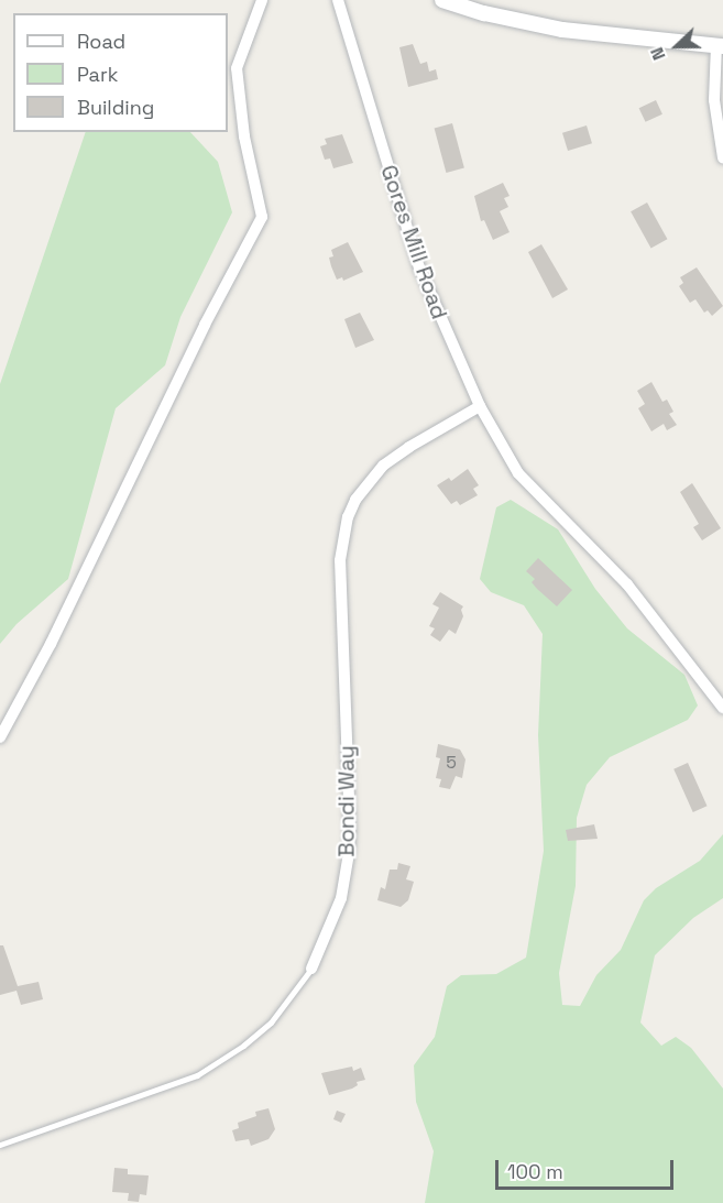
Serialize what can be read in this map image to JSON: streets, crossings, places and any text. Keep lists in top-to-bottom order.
{
  "streets": {
    "street": ["Gores Mill Road", "Bondi Way"]
  },
  "crossings": [
    ["Gores Mill Road", "Bondi Way"]
  ],
  "house_numbers": ["5"],
  "legend": ["Road", "Park", "Building"],
  "scale_bar": "100 m",
  "north": "left"
}
